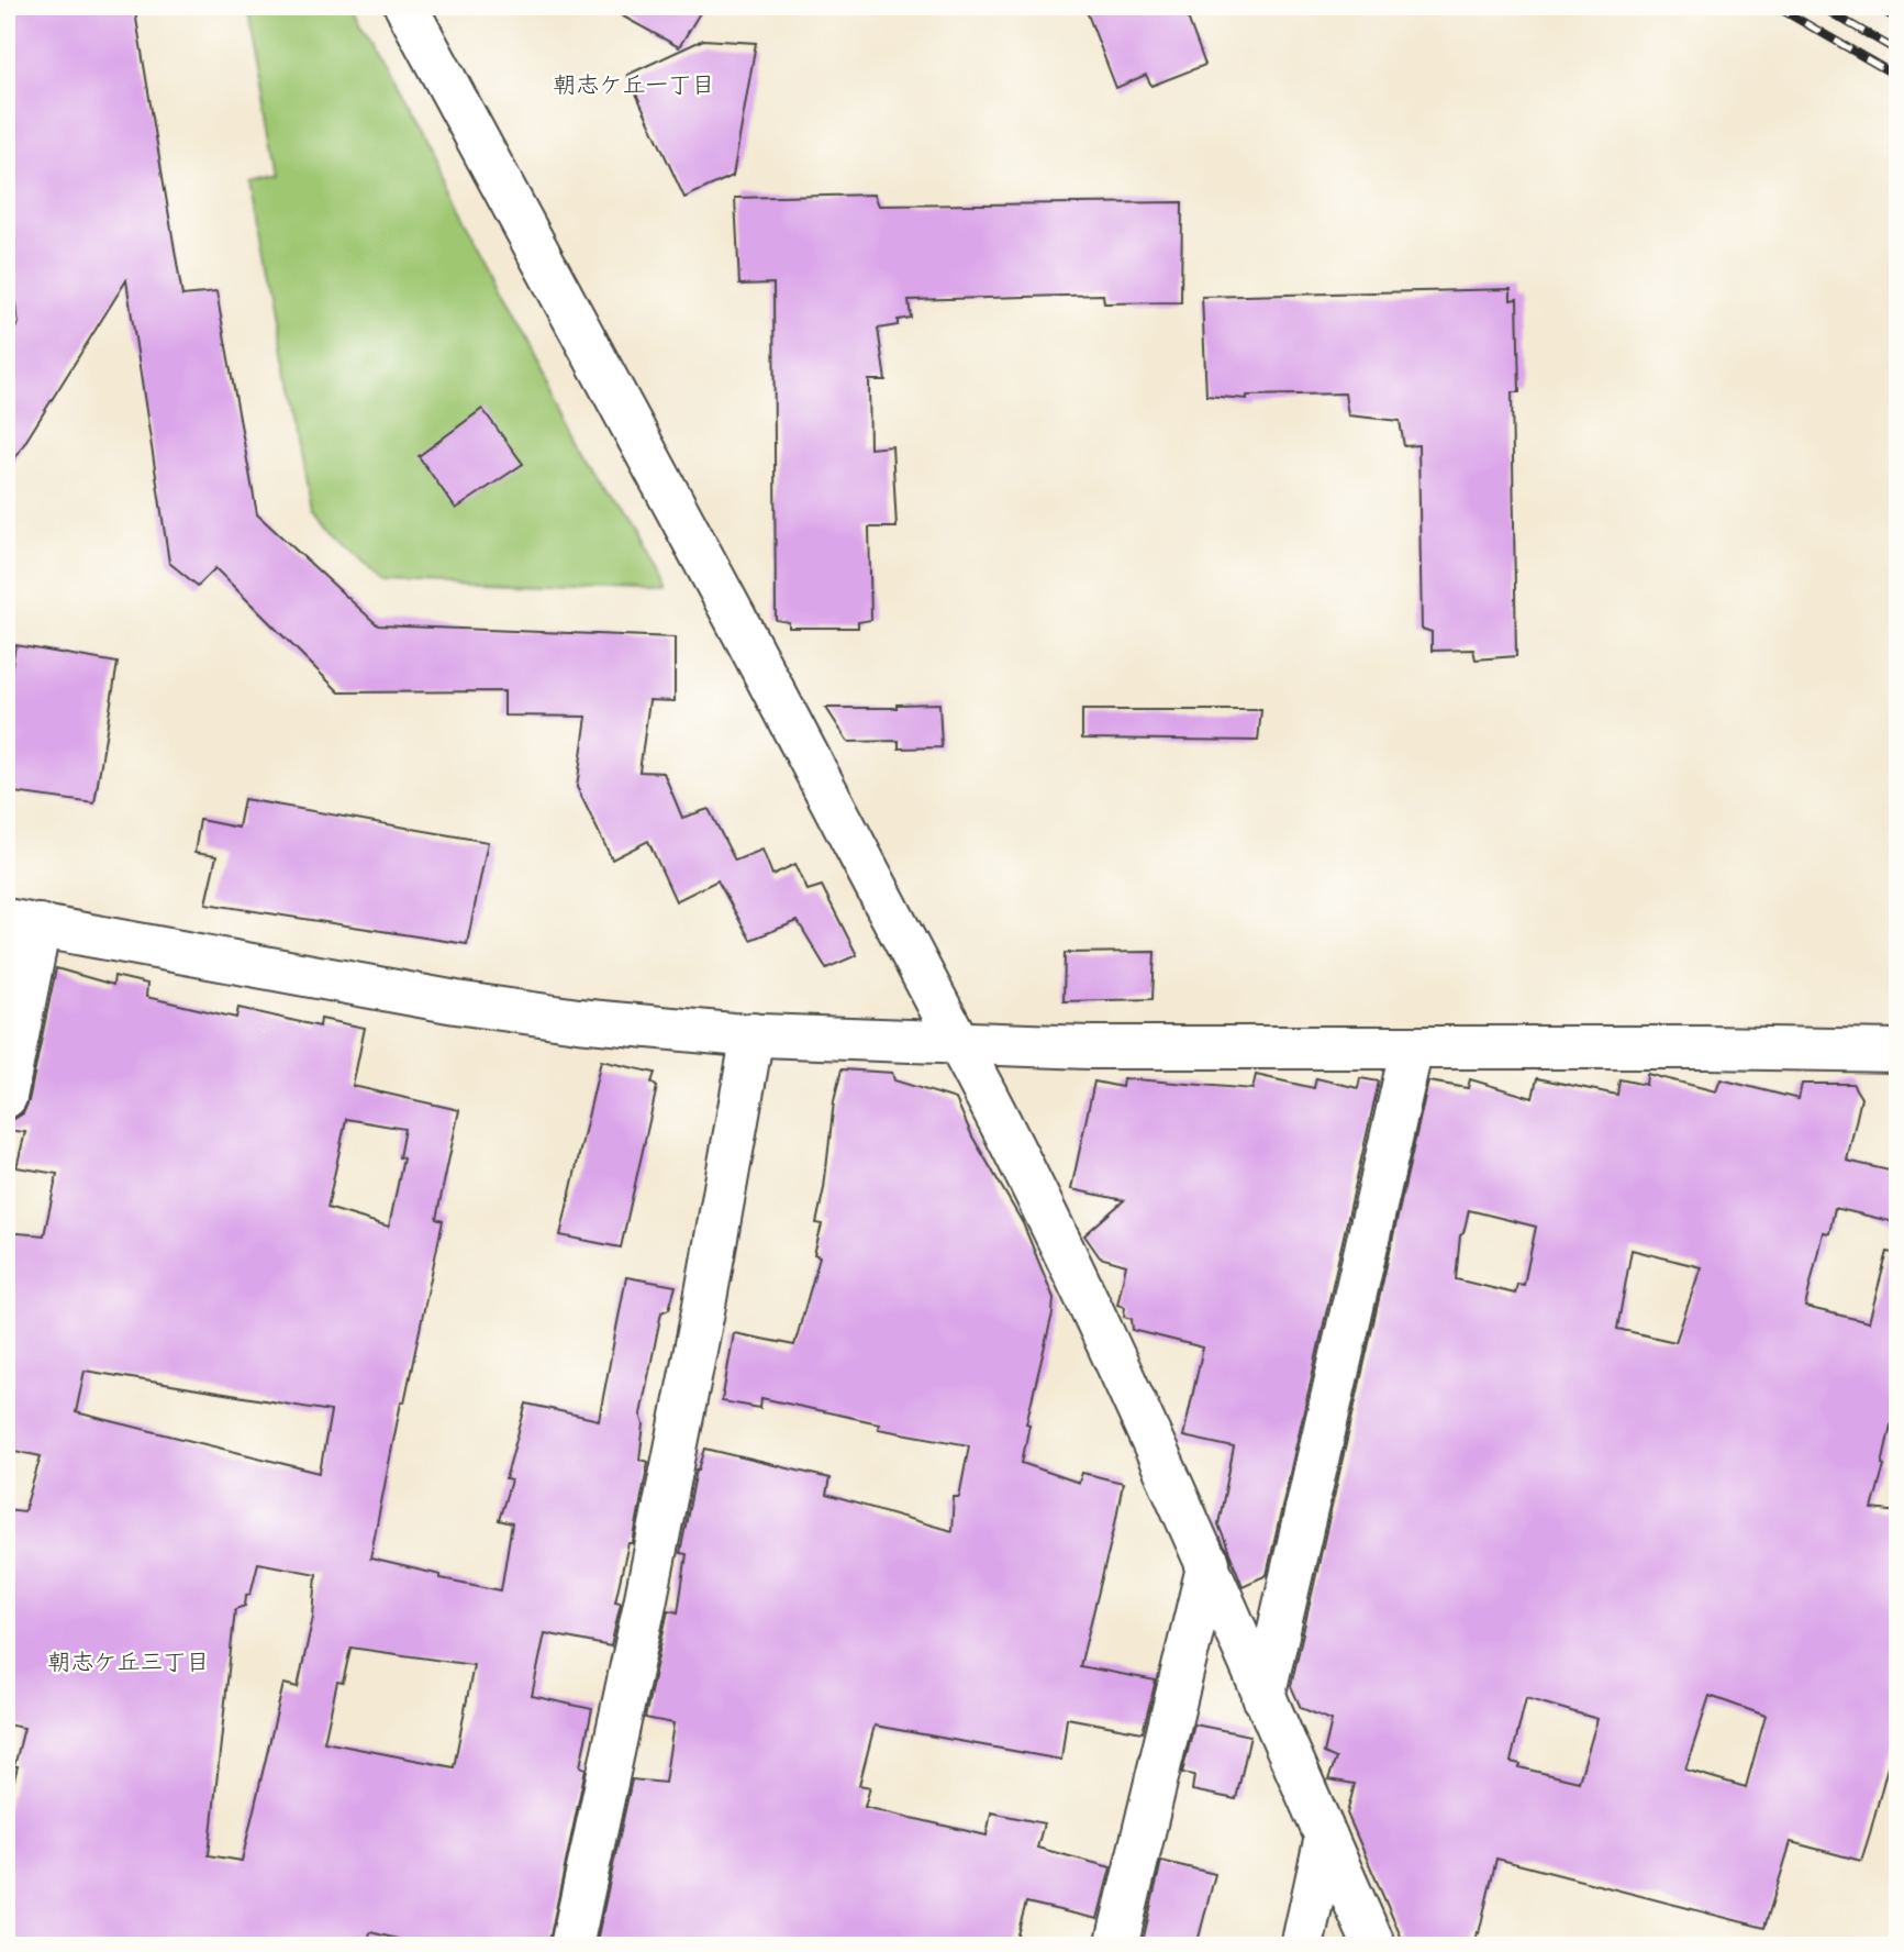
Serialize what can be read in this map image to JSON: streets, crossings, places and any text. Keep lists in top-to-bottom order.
{
  "districts": ["朝志ケ丘一丁目", "朝志ケ丘三丁目"]
}
